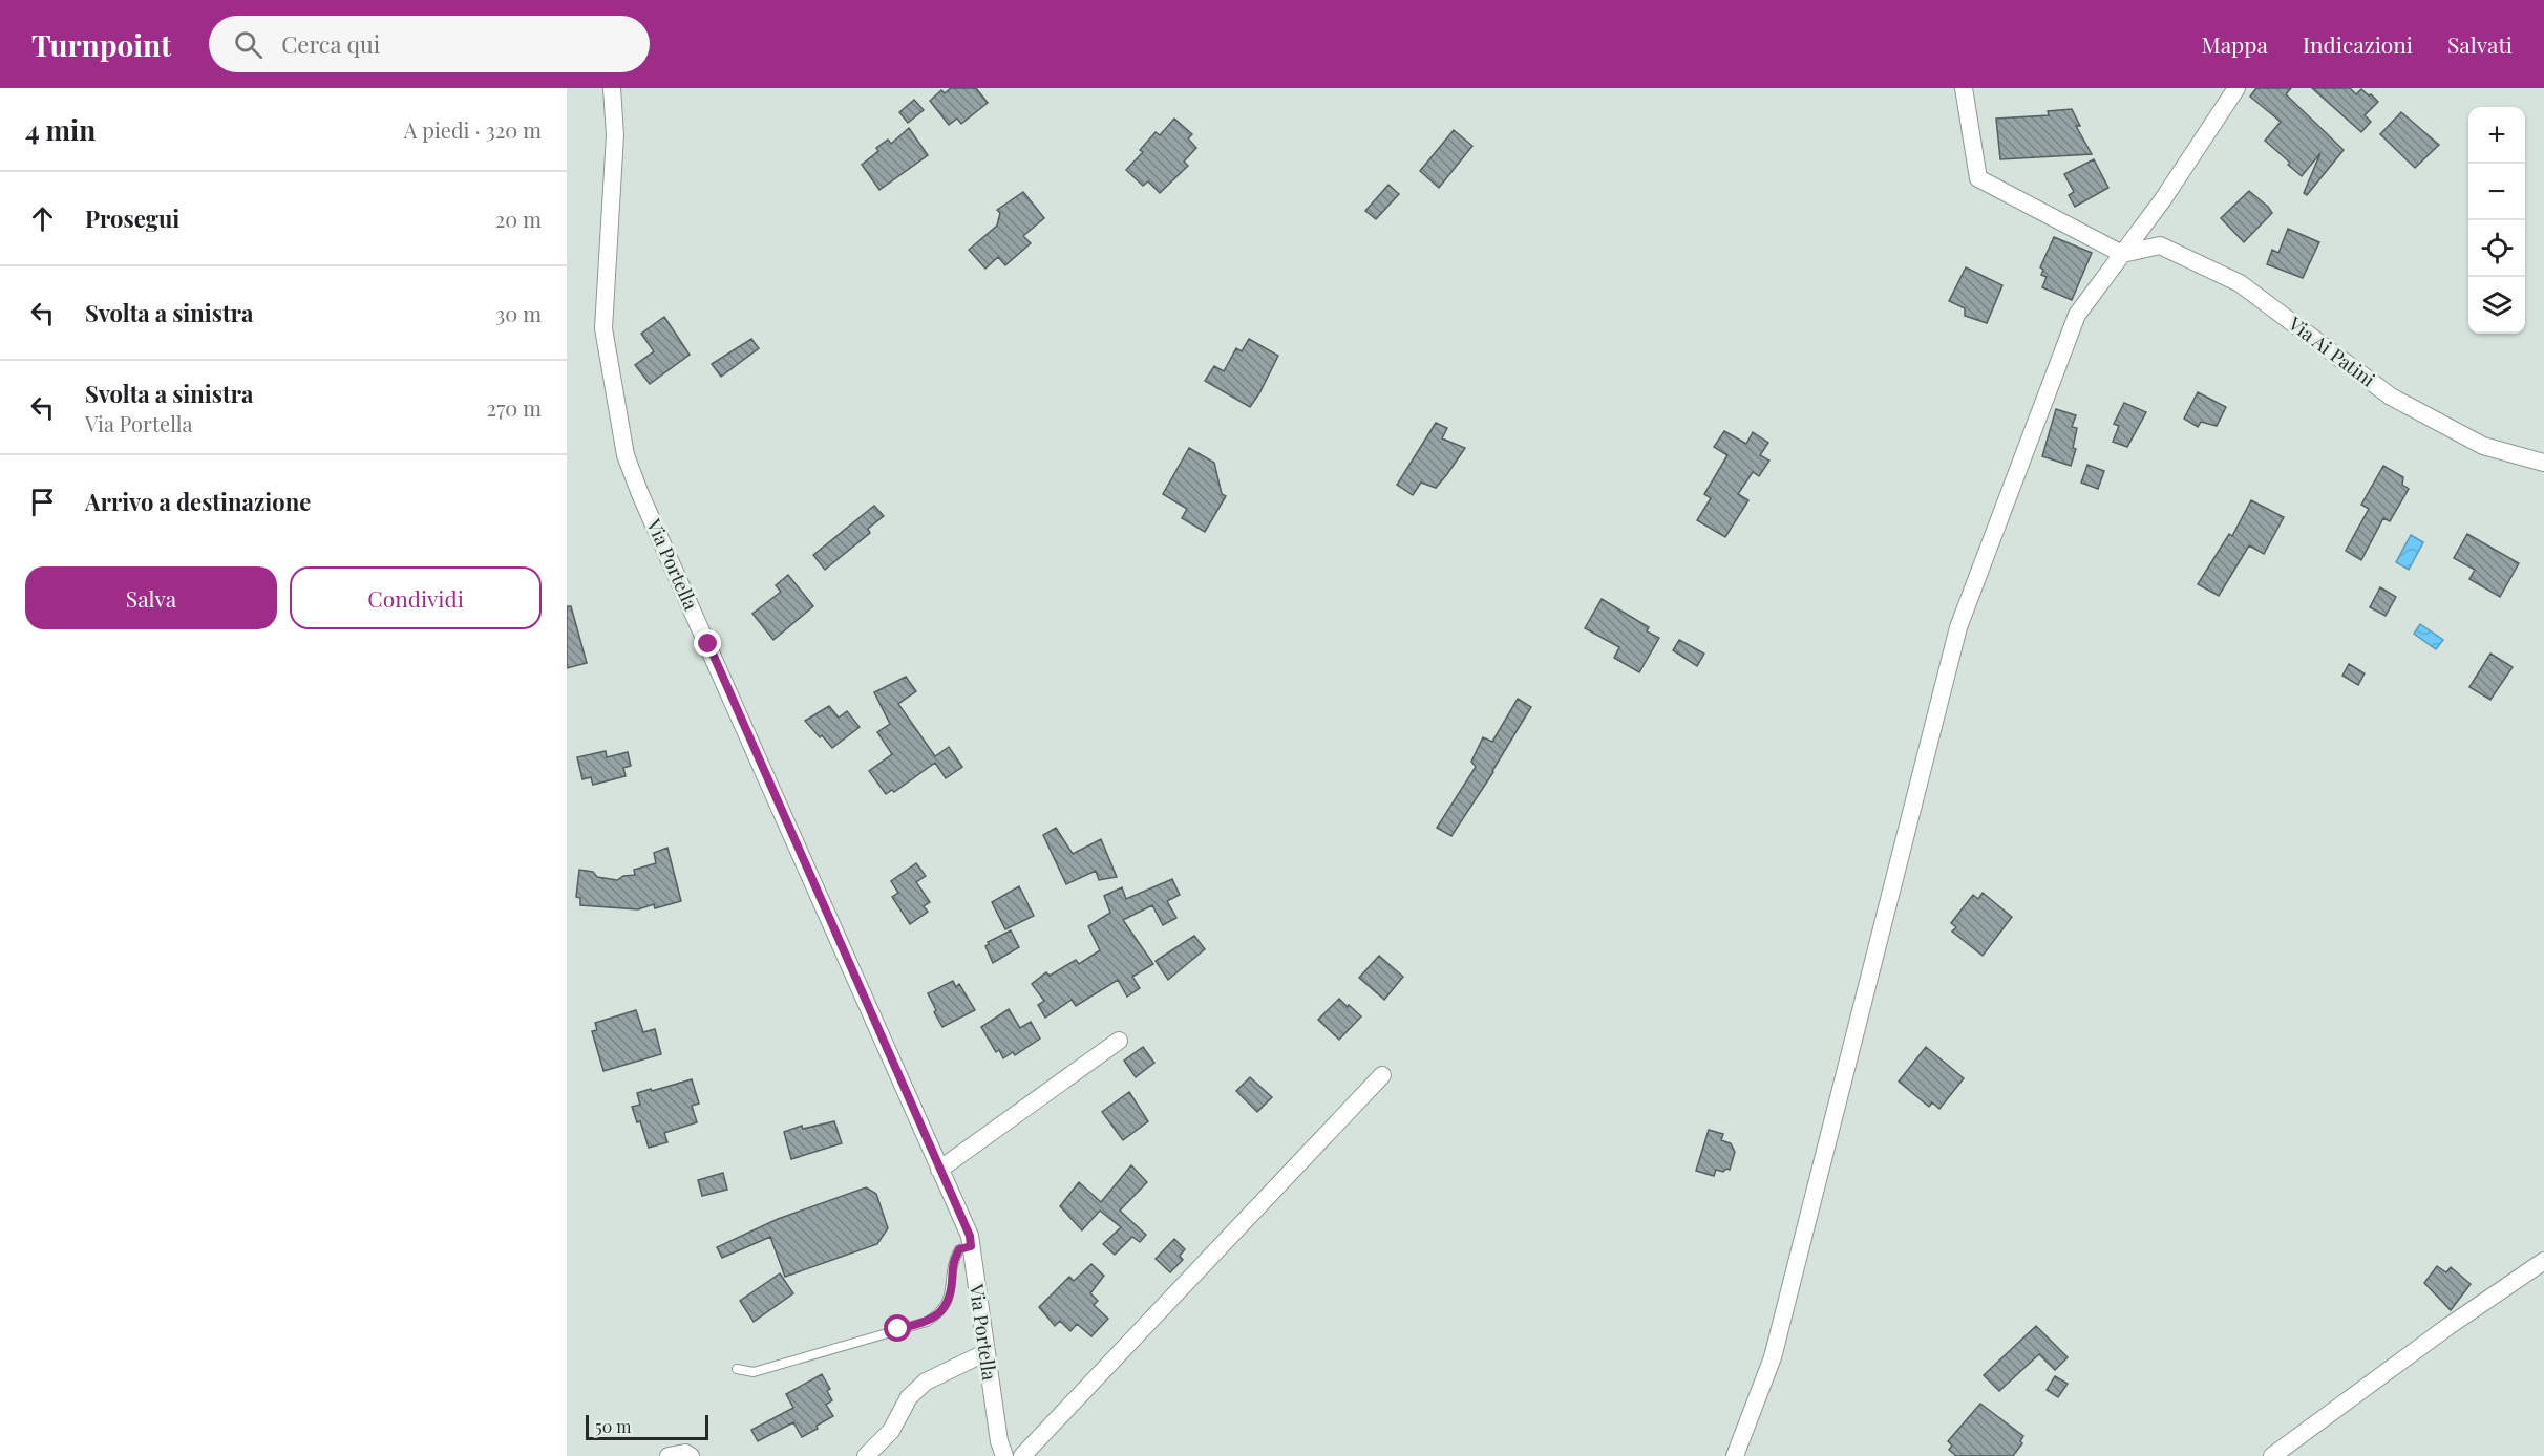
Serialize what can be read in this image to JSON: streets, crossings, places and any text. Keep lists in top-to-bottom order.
{
  "streets": {
    "street": ["Via Ai Patini", "Via Portella"]
  },
  "scale_bar": "50 m",
  "page": {
    "header": "Turnpoint",
    "search": "Cerca qui",
    "nav": ["Mappa", "Indicazioni", "Salvati"],
    "heading": ["4 min", "A piedi · 320 m"],
    "map_buttons": ["+", "−"],
    "list": [
      ["Prosegui", "20 m"],
      ["Svolta a sinistra", "30 m"],
      ["Svolta a sinistra", "Via Portella", "270 m"],
      "Arrivo a destinazione"
    ],
    "buttons": ["Salva", "Condividi"],
    "scale": "50 m"
  }
}
